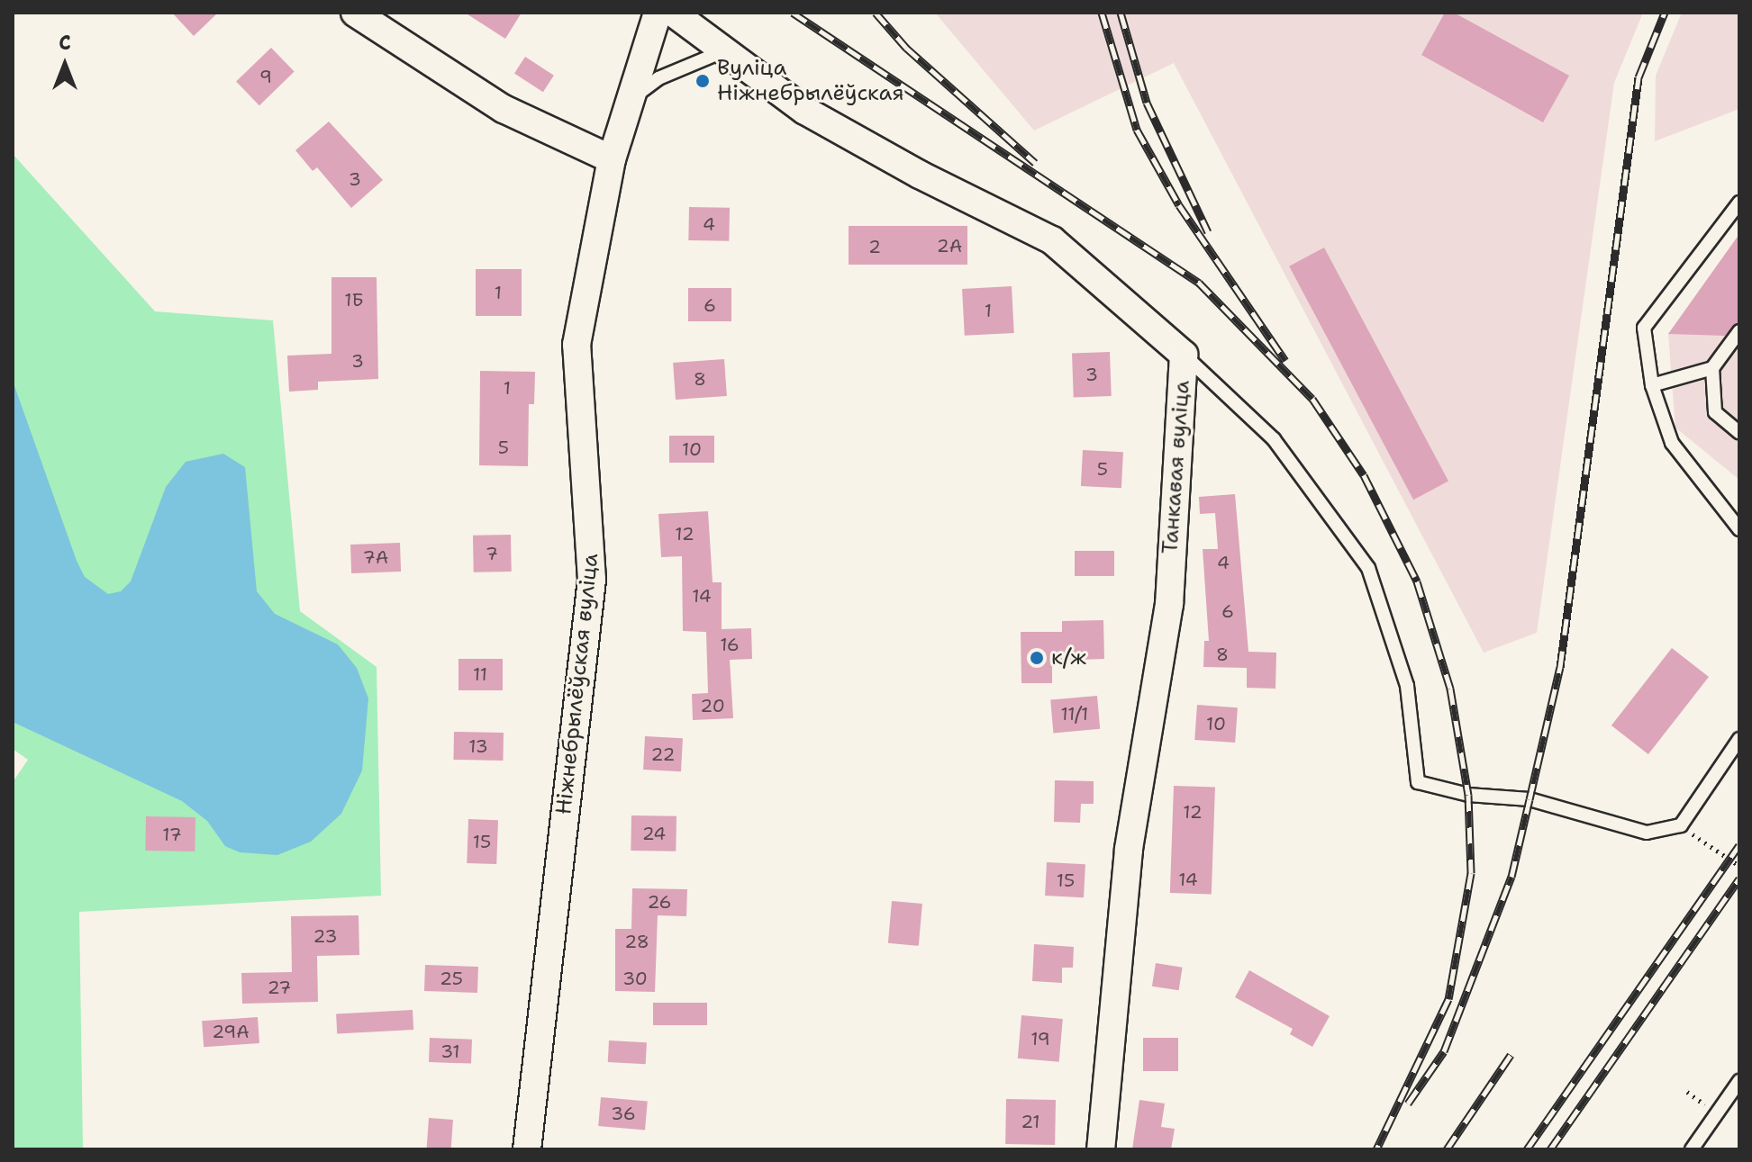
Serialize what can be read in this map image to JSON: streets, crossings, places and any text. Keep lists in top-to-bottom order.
{
  "streets": {
    "street": ["Танкавая вуліца", "Ніжнебрылёўская вуліца"]
  },
  "places": ["Вуліца Ніжнебрылёўская", "к/ж"],
  "house_numbers": [
    "9",
    "3",
    "4",
    "2А",
    "2",
    "1",
    "1Б",
    "6",
    "1",
    "3",
    "3",
    "8",
    "1",
    "5",
    "10",
    "5",
    "12",
    "7",
    "7А",
    "4",
    "14",
    "6",
    "16",
    "8",
    "11",
    "20",
    "11/1",
    "10",
    "13",
    "22",
    "12",
    "24",
    "17",
    "15",
    "14",
    "15",
    "26",
    "23",
    "28",
    "25",
    "30",
    "27",
    "29А",
    "19",
    "31",
    "36",
    "21"
  ],
  "north": "top"
}
